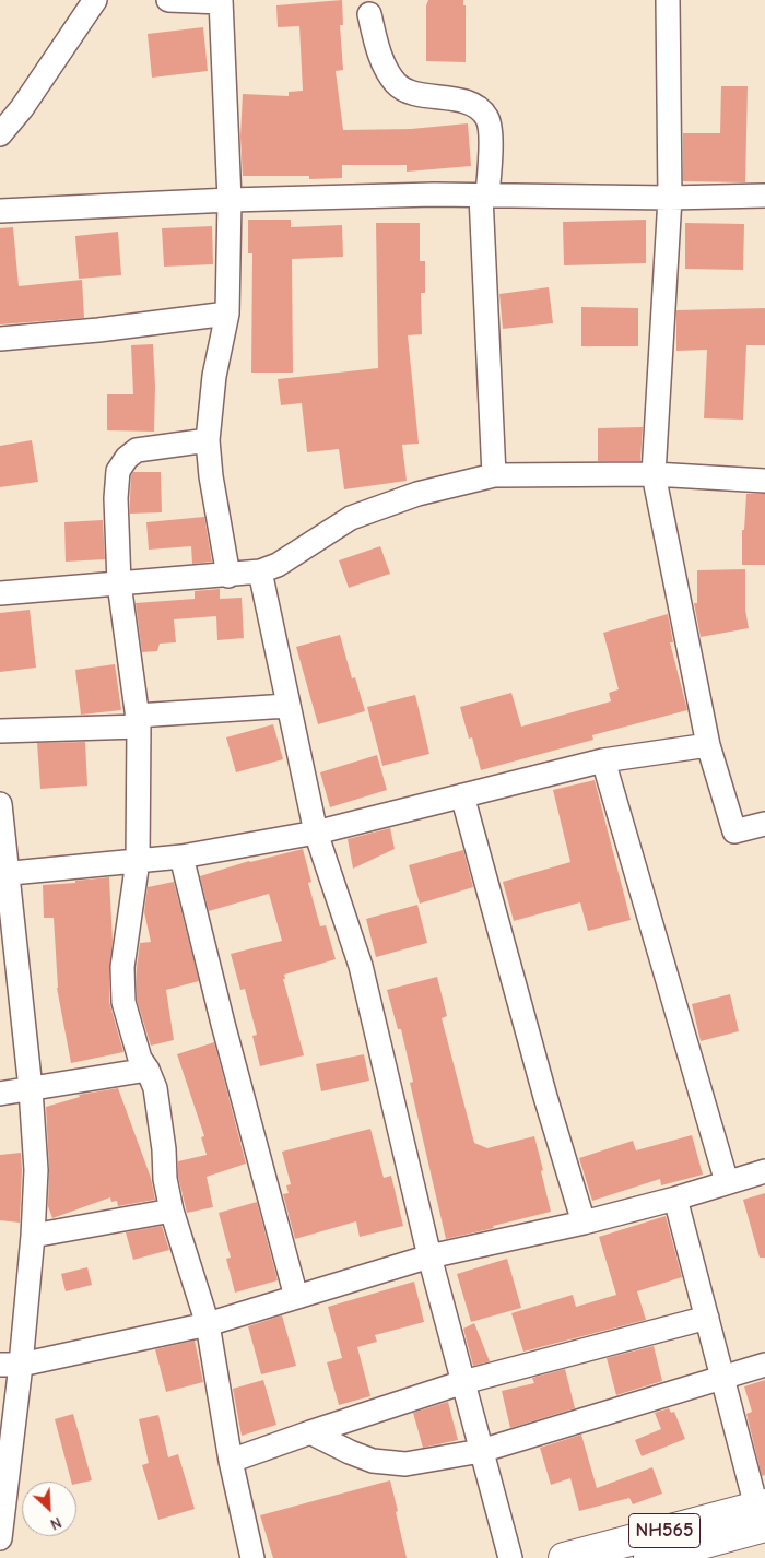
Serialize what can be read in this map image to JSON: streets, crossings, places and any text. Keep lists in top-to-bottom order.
{
  "streets": {
    "highway": ["NH565"]
  },
  "north": "bottom right"
}
